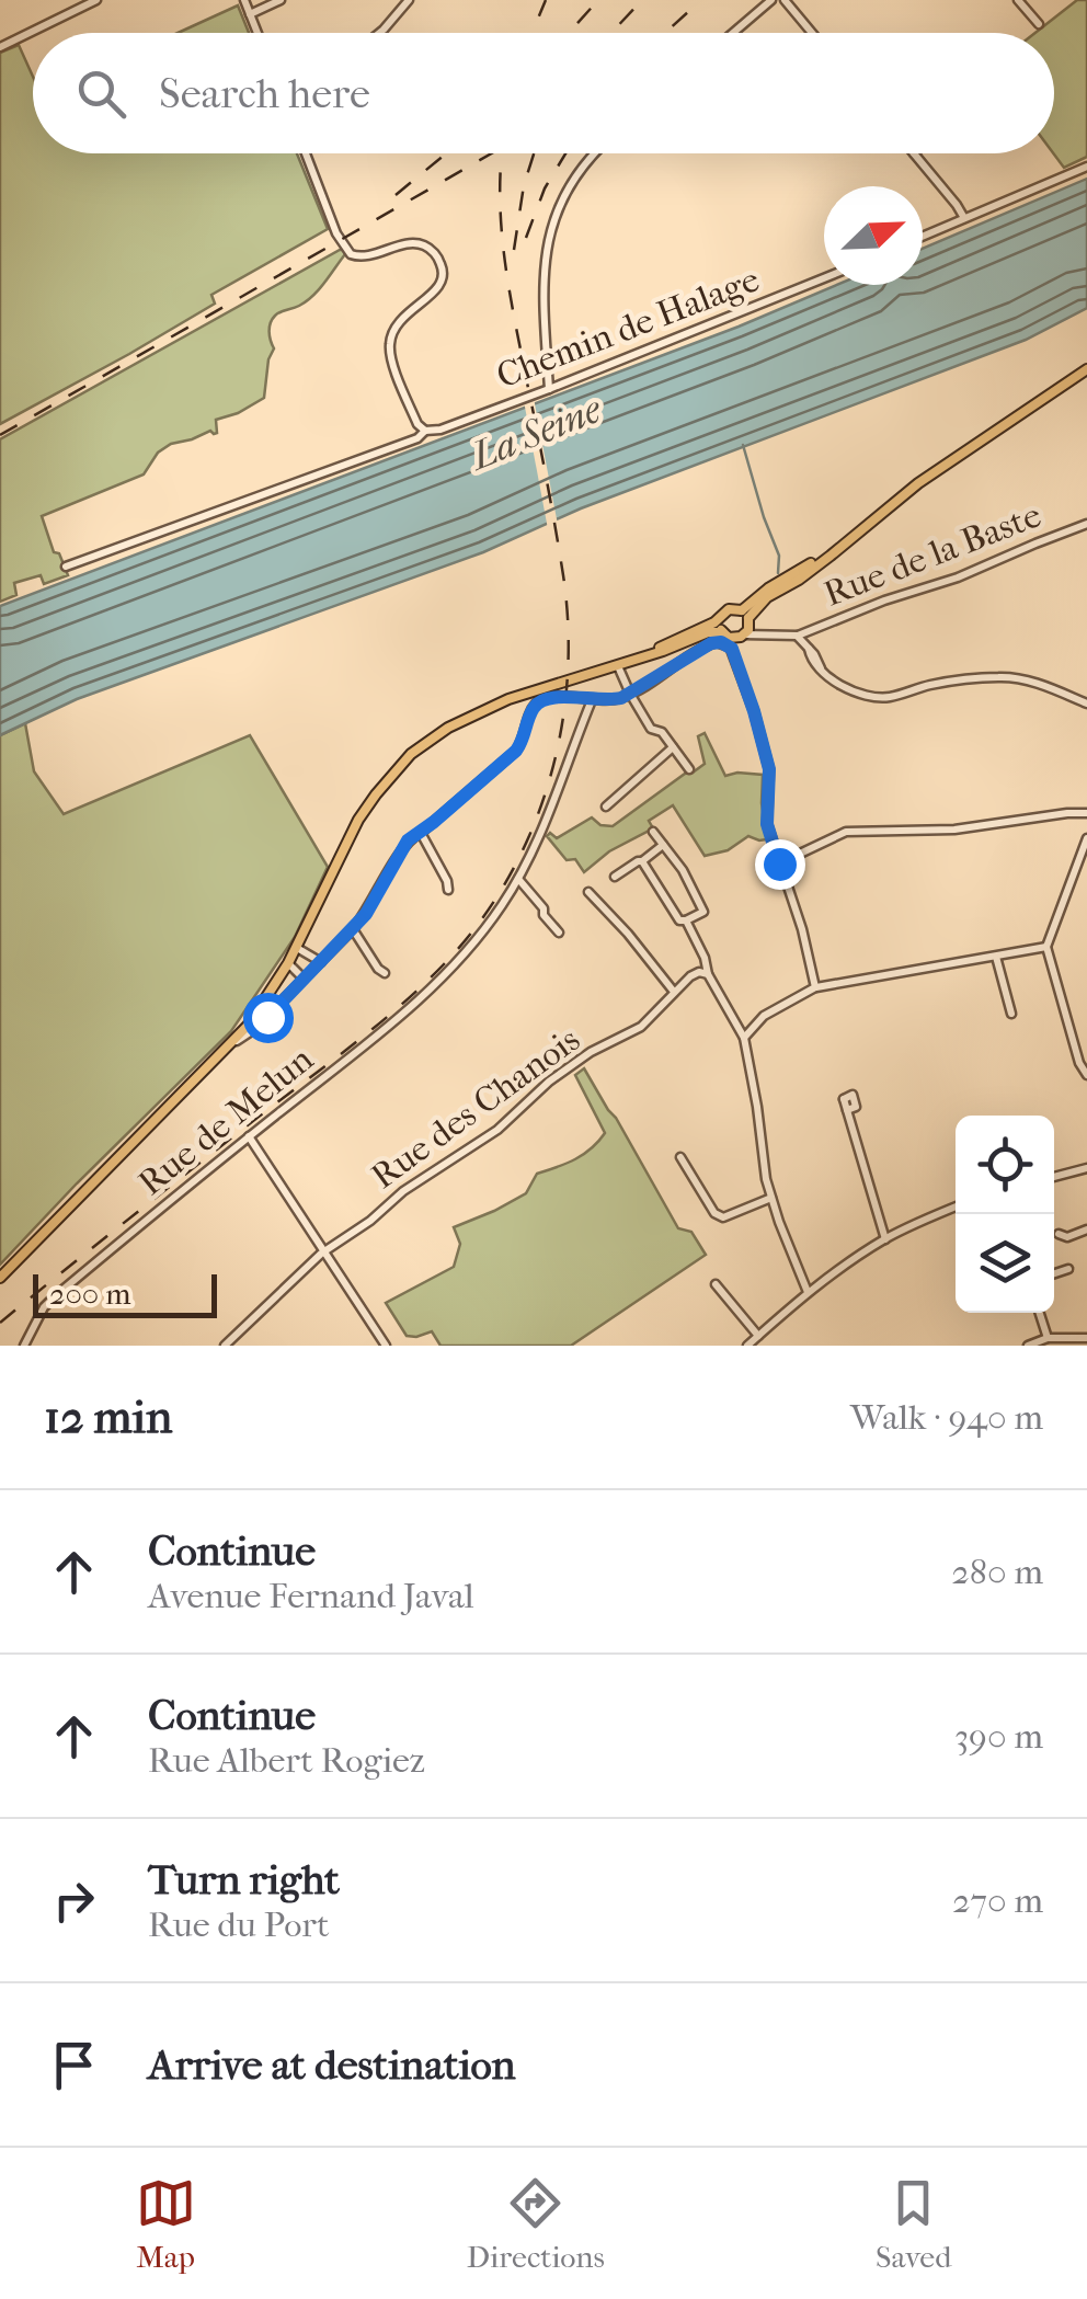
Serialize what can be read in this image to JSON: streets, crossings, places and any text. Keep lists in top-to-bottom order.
{
  "streets": {
    "street": [
      "Chemin de Halage",
      "Rue de la Baste",
      "Rue des Chanois",
      "Rue de Melun"
    ]
  },
  "water": ["La Seine"],
  "scale_bar": "200 m",
  "north": "top right",
  "page": {
    "search": "Search here",
    "scale": "200 m",
    "heading": ["12 min", "Walk · 940 m"],
    "list": [
      ["Continue", "Avenue Fernand Javal", "280 m"],
      ["Continue", "Rue Albert Rogiez", "390 m"],
      ["Turn right", "Rue du Port", "270 m"],
      "Arrive at destination"
    ],
    "nav": ["Map", "Directions", "Saved"]
  }
}
